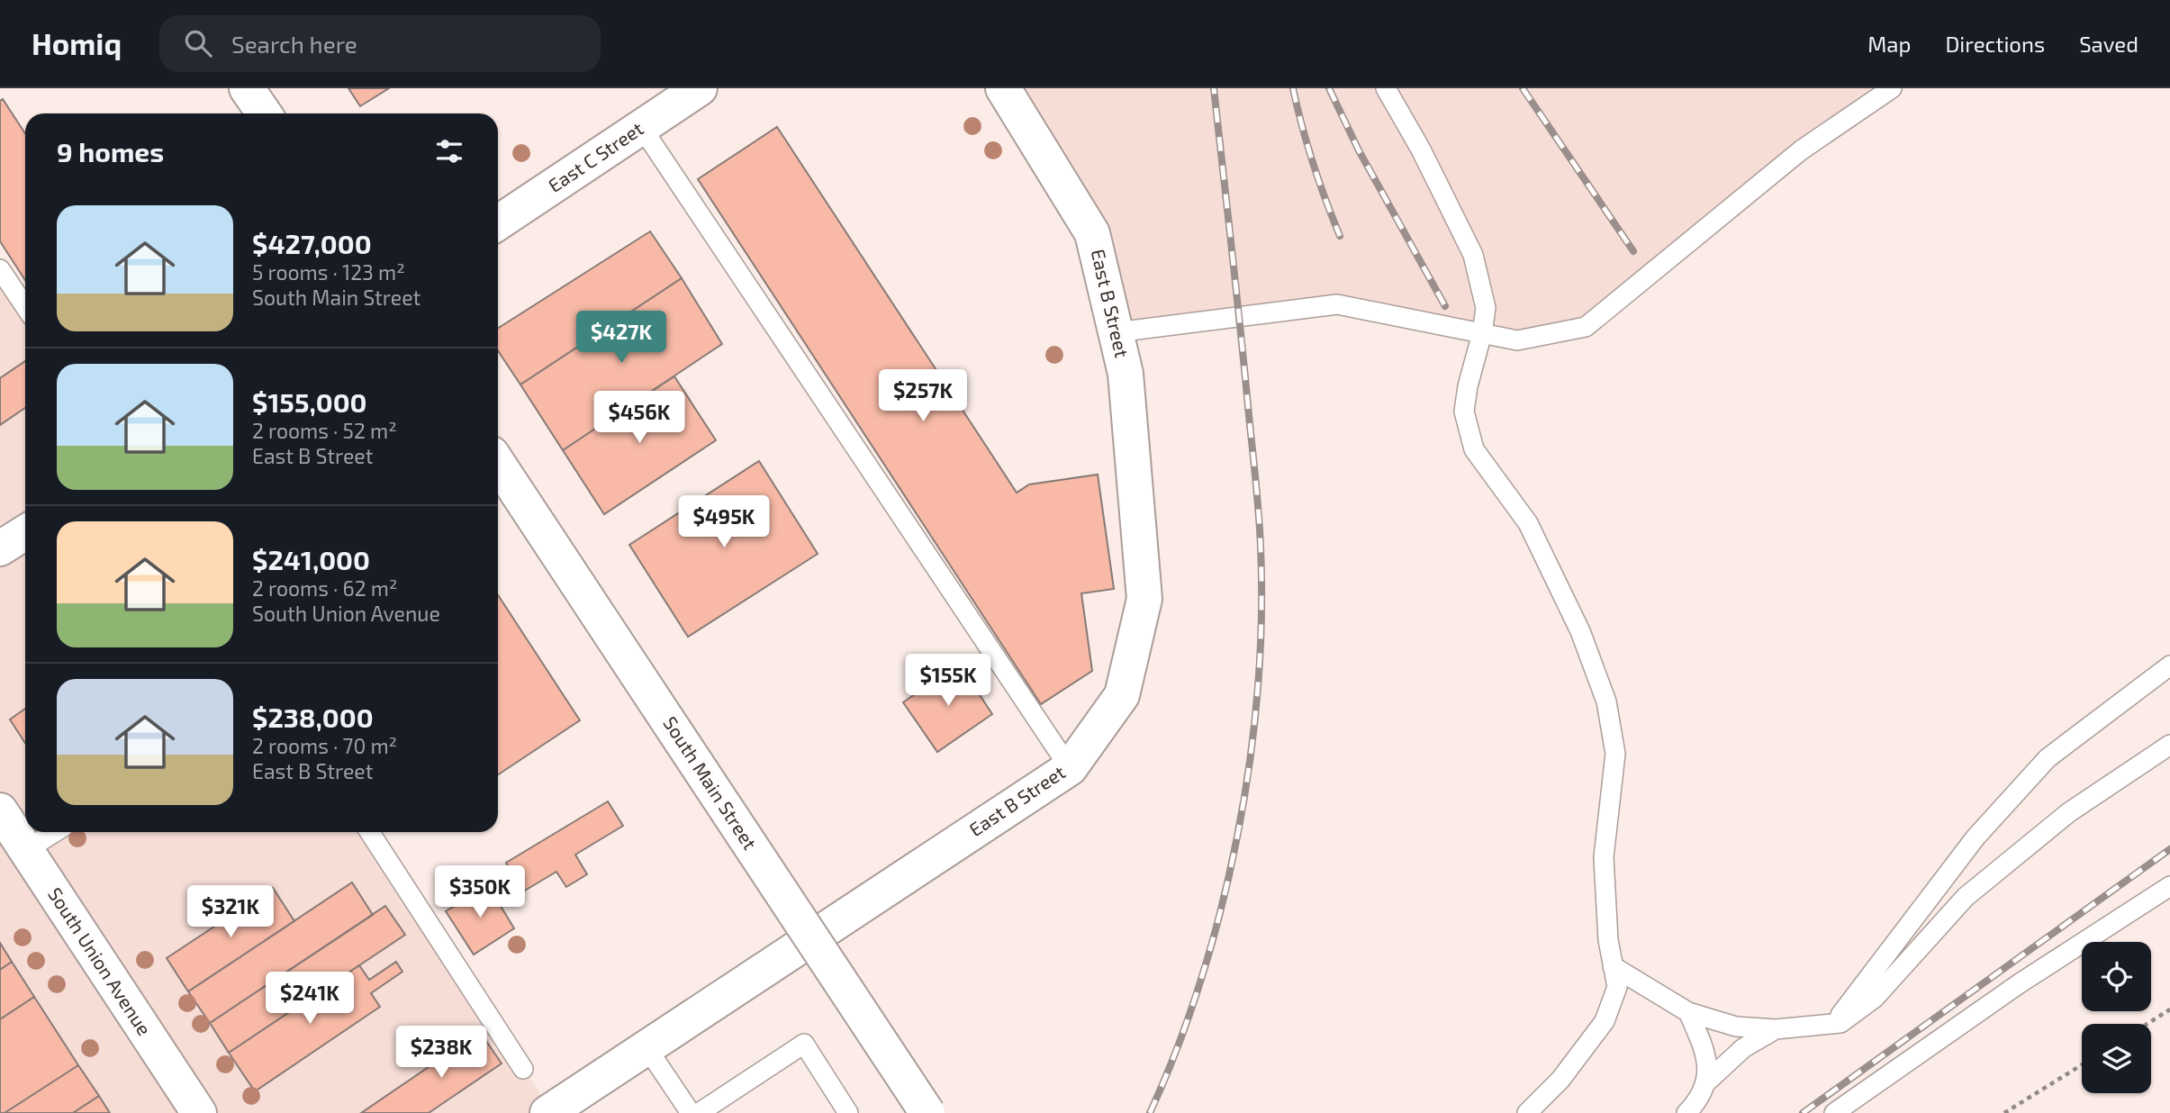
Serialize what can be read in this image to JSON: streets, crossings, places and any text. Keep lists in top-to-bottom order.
{
  "streets": {
    "street": [
      "East C Street",
      "East B Street",
      "South Main Street",
      "South Union Avenue"
    ]
  },
  "page": {
    "header": "Homiq",
    "search": "Search here",
    "nav": ["Map", "Directions", "Saved"],
    "heading": "9 homes",
    "list": [
      {
        "name": "$427,000",
        "note": "5 rooms · 123 m² · South Main Street"
      },
      {
        "name": "$155,000",
        "note": "2 rooms · 52 m² · East B Street"
      },
      {
        "name": "$241,000",
        "note": "2 rooms · 62 m² · South Union Avenue"
      },
      {
        "name": "$238,000",
        "note": "2 rooms · 70 m² · East B Street"
      }
    ],
    "price": [
      "$427K",
      "$257K",
      "$456K",
      "$495K",
      "$155K",
      "$350K",
      "$321K",
      "$241K",
      "$238K"
    ]
  }
}
